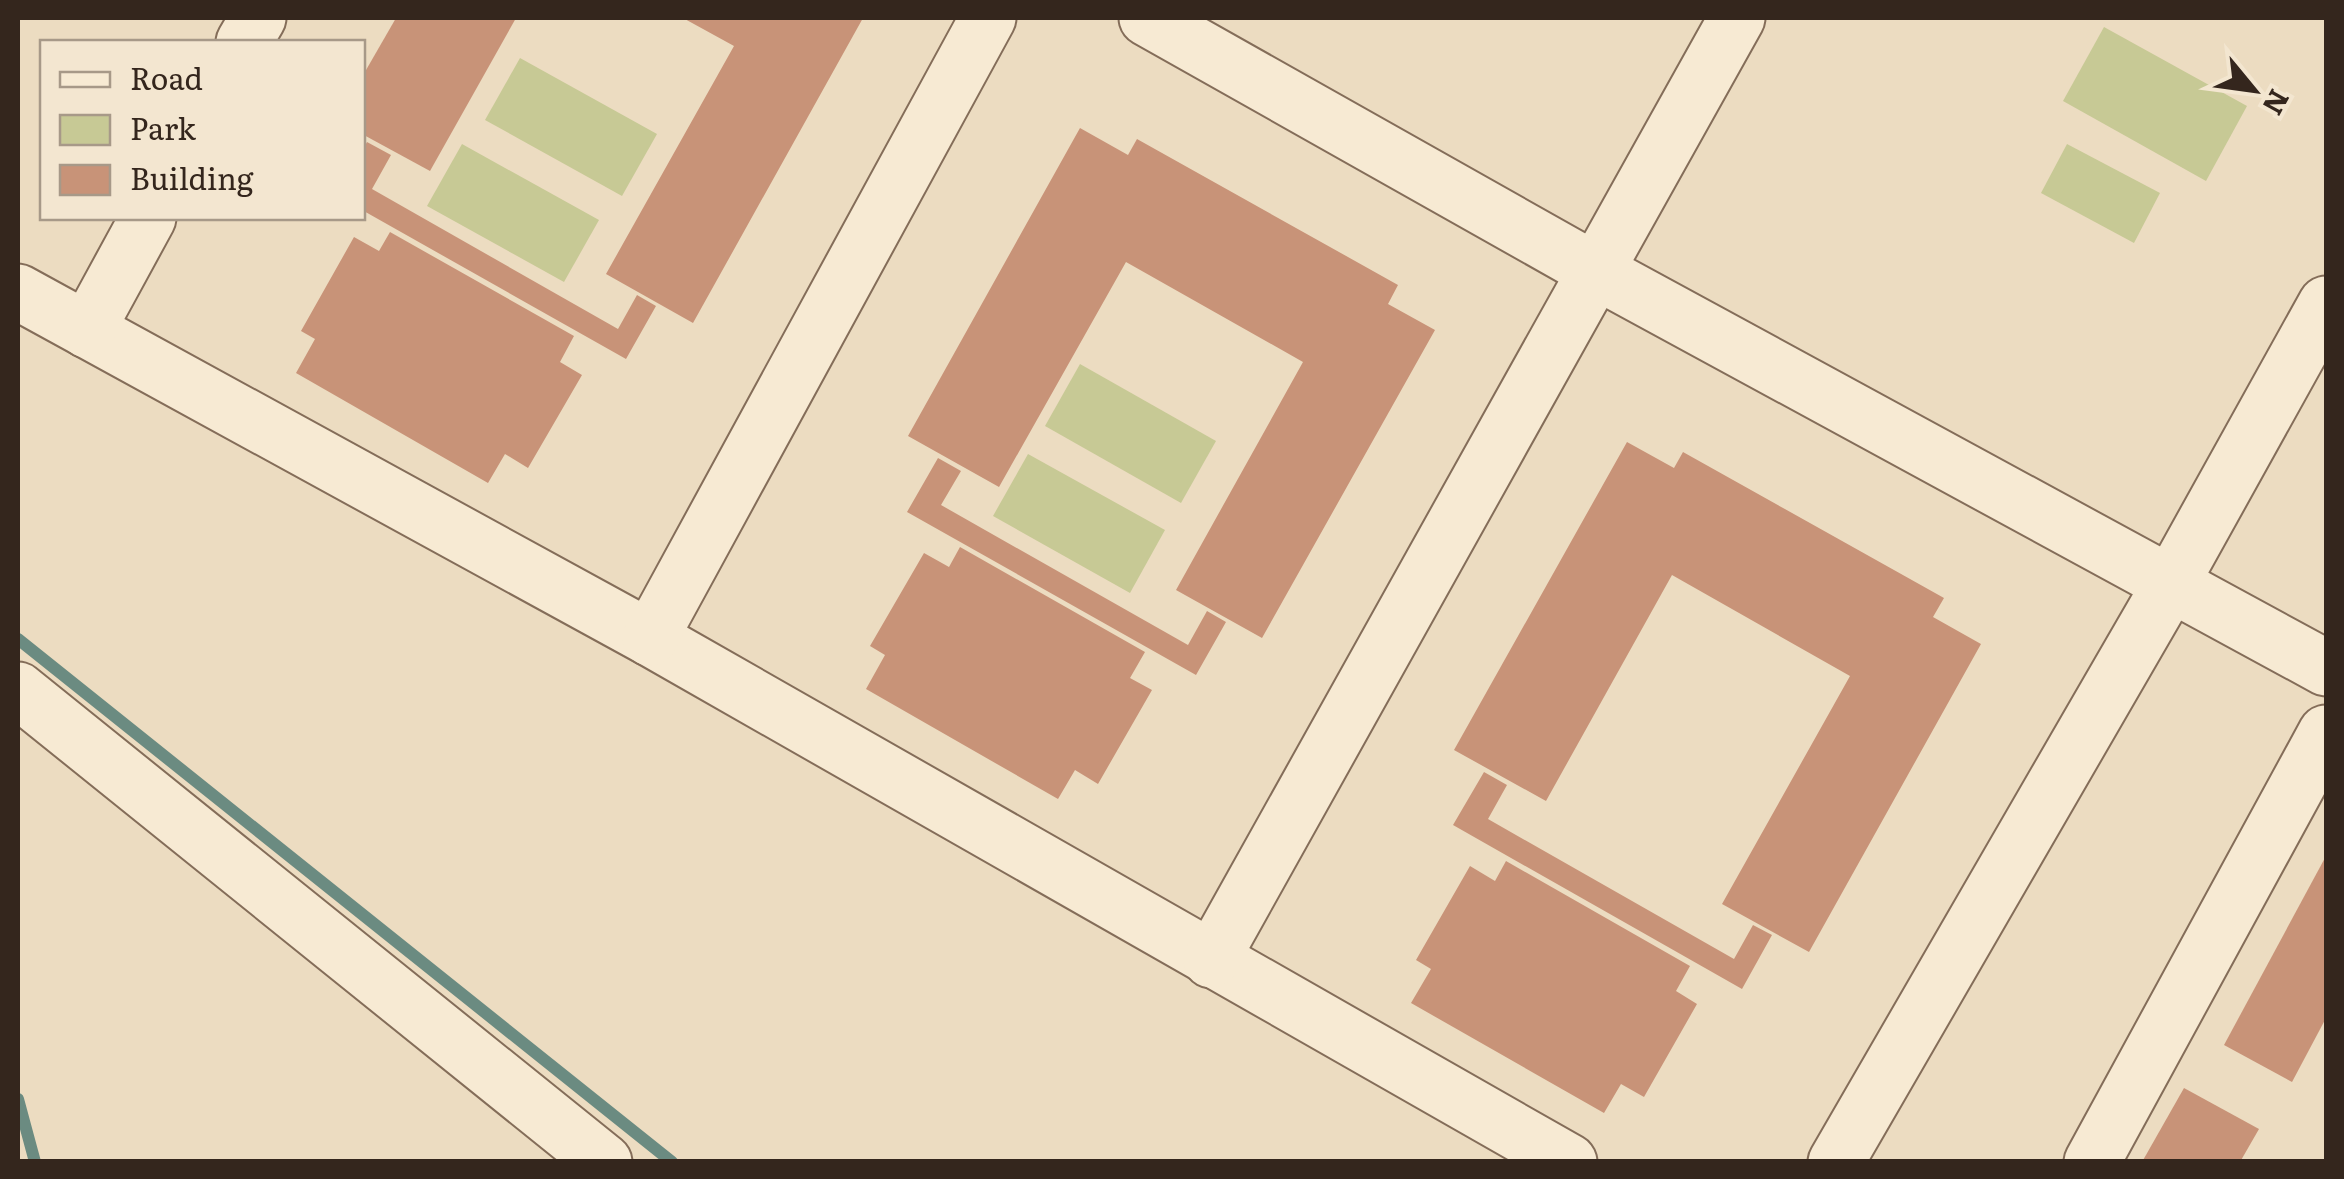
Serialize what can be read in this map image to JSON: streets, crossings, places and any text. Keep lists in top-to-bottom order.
{
  "legend": ["Road", "Park", "Building"],
  "north": "bottom right"
}
